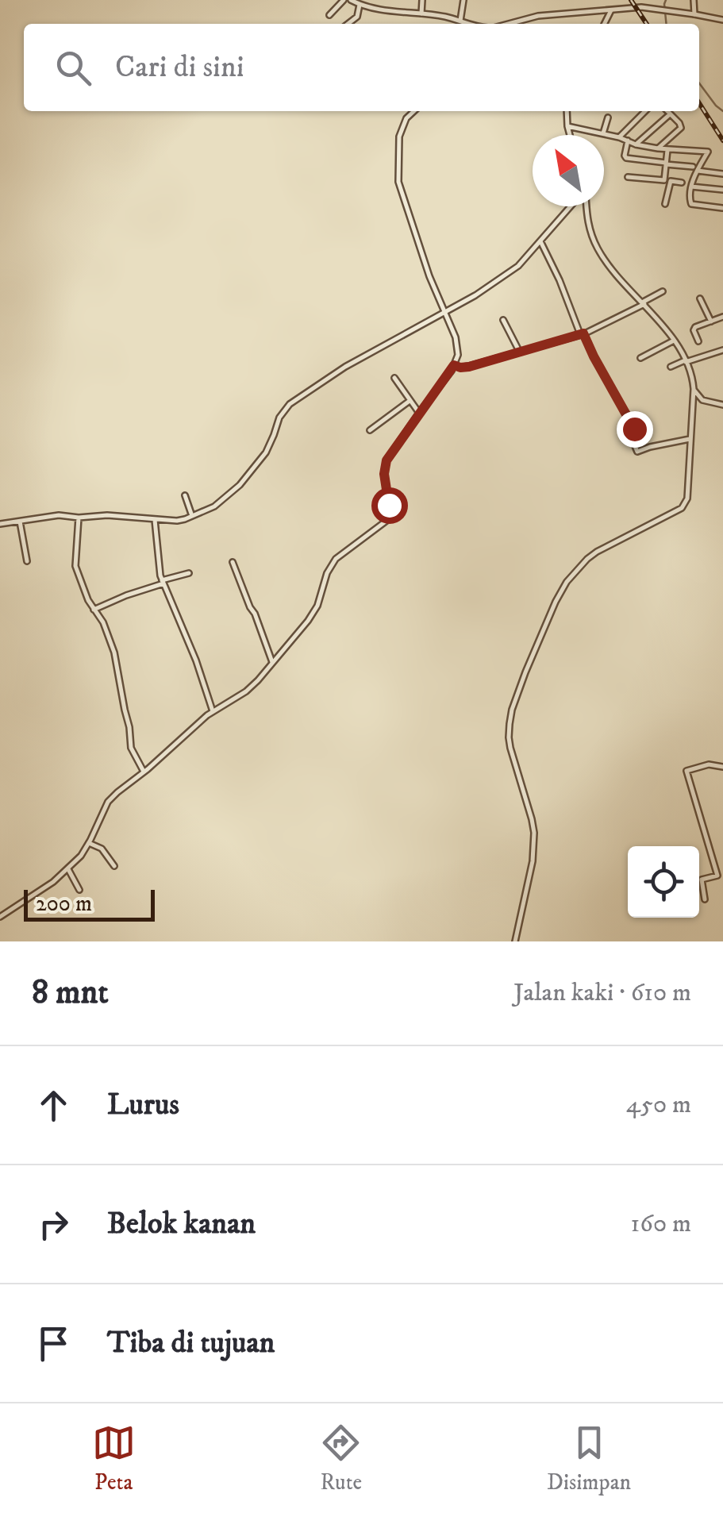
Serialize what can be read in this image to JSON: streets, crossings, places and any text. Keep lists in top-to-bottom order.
{
  "scale_bar": "200 m",
  "north": "top left",
  "page": {
    "search": "Cari di sini",
    "scale": "200 m",
    "heading": ["8 mnt", "Jalan kaki · 610 m"],
    "list": [
      ["Lurus", "450 m"],
      ["Belok kanan", "160 m"],
      "Tiba di tujuan"
    ],
    "nav": ["Peta", "Rute", "Disimpan"]
  }
}
